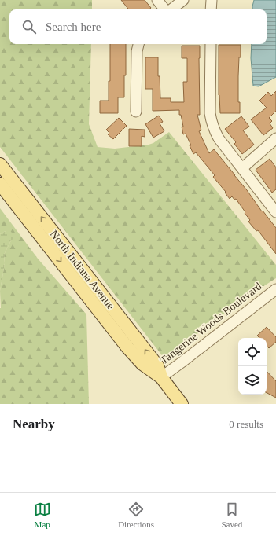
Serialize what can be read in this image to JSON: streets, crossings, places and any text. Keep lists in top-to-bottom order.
{
  "streets": {
    "main road": ["North Indiana Avenue"],
    "street": ["Tangerine Woods Boulevard"]
  },
  "crossings": [
    ["North Indiana Avenue", "Tangerine Woods Boulevard"]
  ],
  "page": {
    "search": "Search here",
    "heading": ["Nearby", "0 results"],
    "nav": ["Map", "Directions", "Saved"]
  }
}
